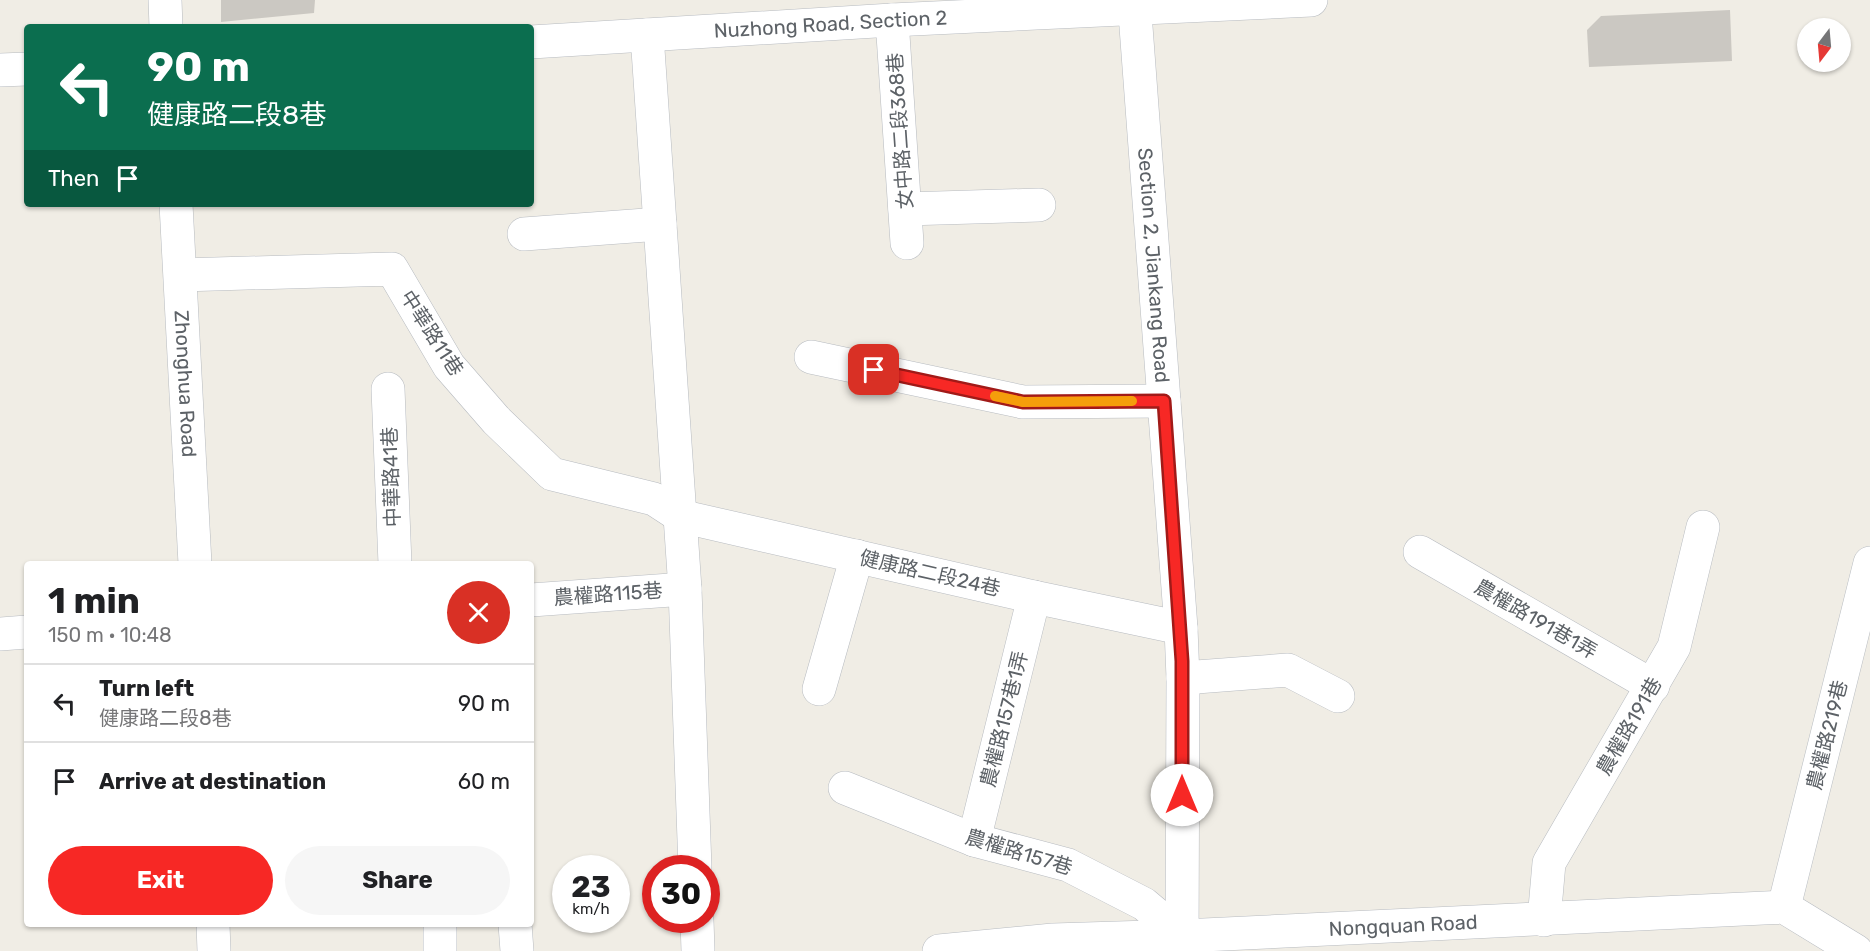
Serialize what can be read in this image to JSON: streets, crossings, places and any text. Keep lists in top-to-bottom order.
{
  "streets": {
    "street": [
      "Nuzhong Road, Section 2",
      "女中路二段368巷",
      "Section 2, Jiankang Road",
      "中華路11巷",
      "Zhonghua Road",
      "中華路41巷",
      "健康路二段24巷",
      "農權路115巷",
      "農權路191巷1弄",
      "農權路157巷1弄",
      "農權路191巷",
      "農權路219巷",
      "農權路157巷",
      "Nongquan Road"
    ]
  },
  "crossings": [
    ["Nuzhong Road, Section 2", "女中路二段368巷"],
    ["Nuzhong Road, Section 2", "Section 2, Jiankang Road"],
    ["Section 2, Jiankang Road", "健康路二段24巷"],
    ["Section 2, Jiankang Road", "農權路157巷"],
    ["Section 2, Jiankang Road", "Nongquan Road"],
    ["中華路11巷", "Zhonghua Road"],
    ["中華路11巷", "健康路二段24巷"],
    ["健康路二段24巷", "農權路157巷1弄"],
    ["農權路191巷1弄", "農權路191巷"],
    ["農權路157巷1弄", "農權路157巷"],
    ["農權路191巷", "Nongquan Road"],
    ["農權路219巷", "Nongquan Road"],
    ["農權路157巷", "Nongquan Road"]
  ],
  "north": "bottom",
  "page": {
    "turn": ["90 m", "健康路二段8巷"],
    "then": "Then",
    "heading": ["1 min", "150 m · 10:48"],
    "list": [
      {
        "name": "Turn left",
        "note": "健康路二段8巷",
        "value": "90 m"
      },
      {
        "name": "Arrive at destination",
        "value": "60 m"
      }
    ],
    "buttons": ["Exit", "Share"],
    "speed": "23 km/h",
    "limit": "30"
  }
}
